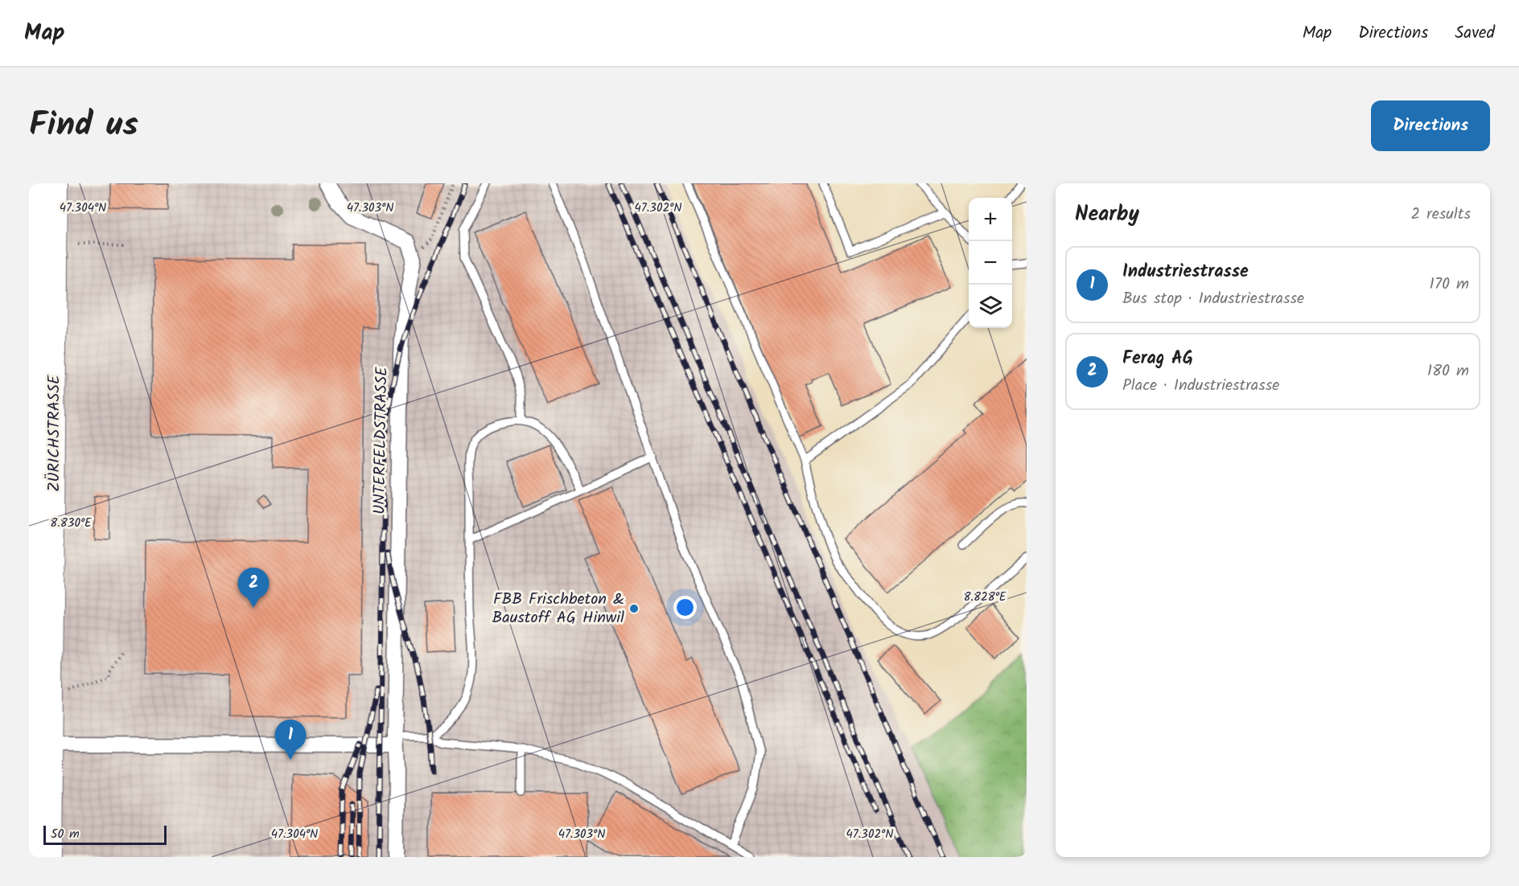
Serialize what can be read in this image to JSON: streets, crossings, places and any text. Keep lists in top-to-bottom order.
{
  "streets": {
    "main road": ["ZÜRICHSTRASSE"],
    "street": ["UNTERFELDSTRASSE"]
  },
  "places": ["FBB Frischbeton & Baustoff AG Hinwil"],
  "scale_bar": "50 m",
  "page": {
    "header": "Map",
    "nav": ["Map", "Directions", "Saved"],
    "title": "Find us",
    "buttons": "Directions",
    "heading": ["Nearby", "2 results"],
    "map_buttons": ["+", "−"],
    "list": [
      {
        "mark": "1",
        "name": "Industriestrasse",
        "note": "Bus stop · Industriestrasse",
        "value": "170 m"
      },
      {
        "mark": "2",
        "name": "Ferag AG",
        "note": "Place · Industriestrasse",
        "value": "180 m"
      }
    ],
    "pins": ["2", "1"],
    "scale": "50 m"
  },
  "coordinates": [
    "47.304°N",
    "47.303°N",
    "47.302°N",
    "8.830°E",
    "8.828°E"
  ]
}
